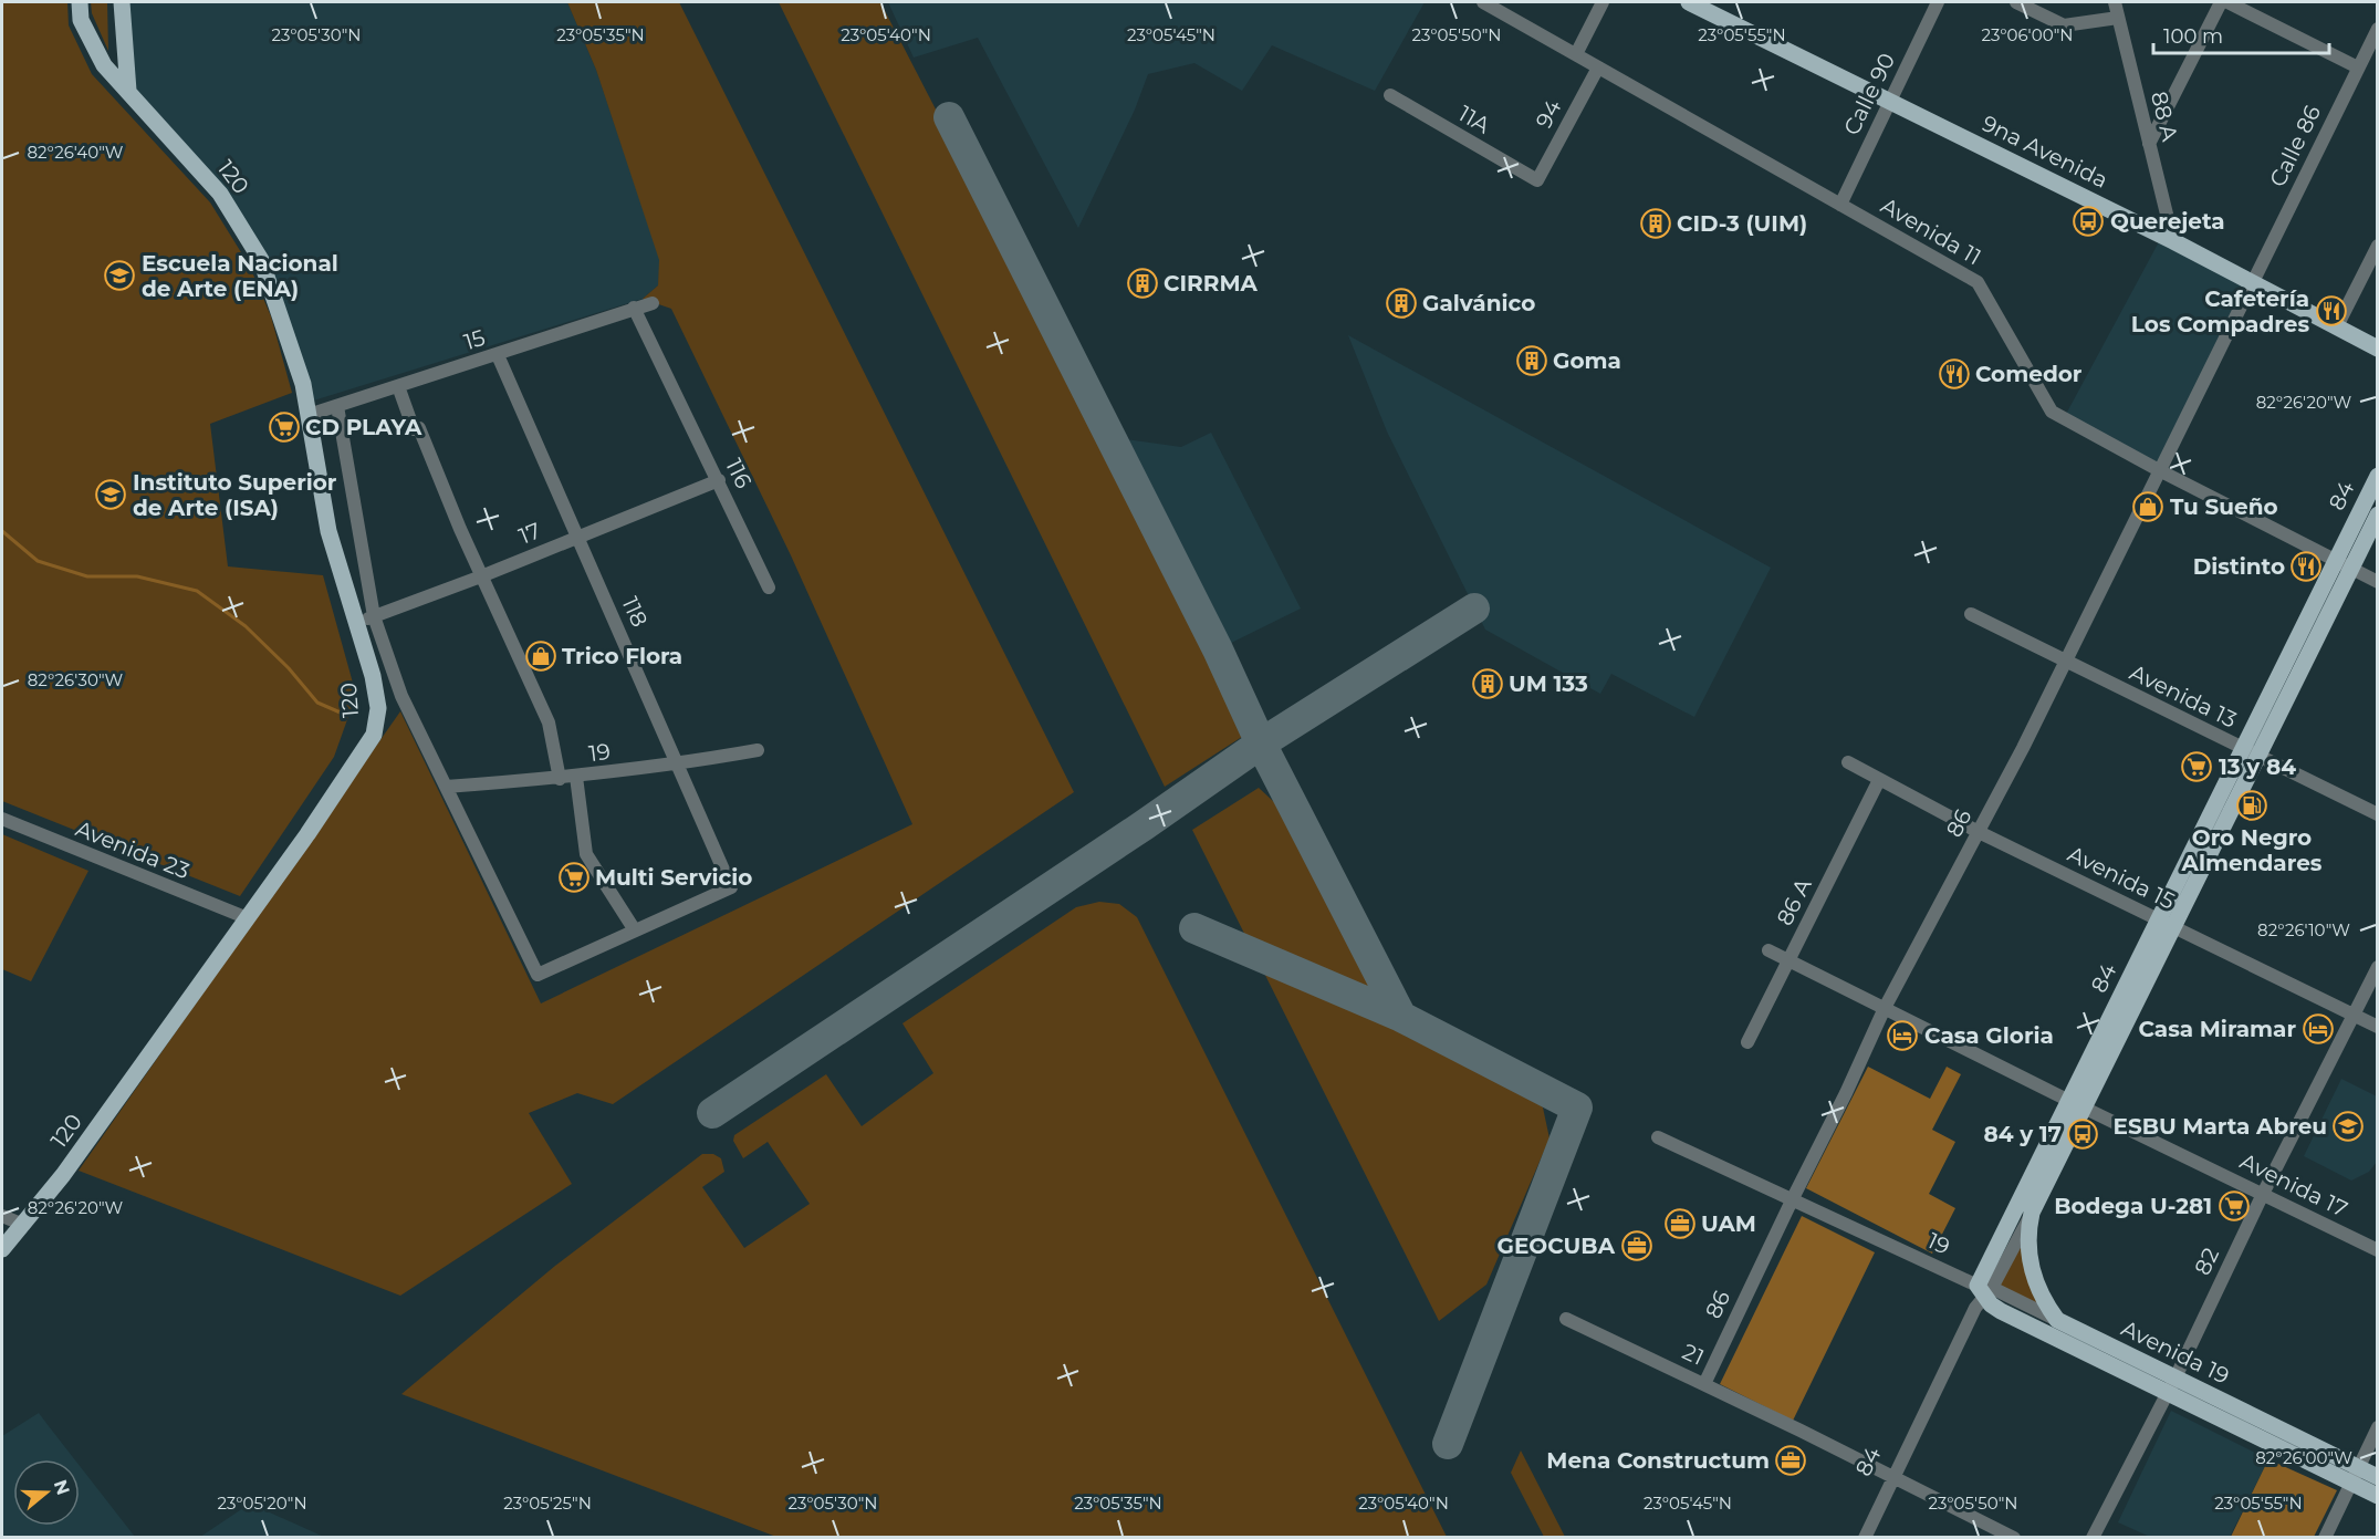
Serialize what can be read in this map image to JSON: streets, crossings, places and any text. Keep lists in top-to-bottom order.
{
  "streets": {
    "main road": [
      "9na Avenida",
      "120",
      "84",
      "Avenida 19"
    ],
    "street": [
      "Calle 90",
      "94",
      "88 A",
      "11A",
      "Calle 86",
      "Avenida 11",
      "15",
      "116",
      "17",
      "118",
      "Avenida 13",
      "19",
      "86",
      "Avenida 23",
      "Avenida 15",
      "86 A",
      "Avenida 17",
      "82",
      "21"
    ]
  },
  "crossings": [
    ["Calle 90", "9na Avenida"],
    ["Calle 90", "Avenida 11"],
    ["94", "11A"],
    ["94", "Avenida 11"],
    ["88 A", "9na Avenida"],
    ["Calle 86", "9na Avenida"],
    ["Calle 86", "86"],
    ["9na Avenida", "86"],
    ["120", "15"],
    ["120", "17"],
    ["120", "Avenida 23"],
    ["Avenida 11", "84"],
    ["Avenida 11", "86"],
    ["15", "116"],
    ["15", "118"],
    ["116", "17"],
    ["84", "Avenida 13"],
    ["84", "19"],
    ["84", "Avenida 15"],
    ["84", "Avenida 17"],
    ["84", "Avenida 19"],
    ["84", "21"],
    ["17", "118"],
    ["118", "19"],
    ["Avenida 13", "86"],
    ["19", "86"],
    ["19", "Avenida 19"],
    ["86", "Avenida 15"],
    ["86", "Avenida 17"],
    ["86", "21"],
    ["Avenida 15", "86 A"],
    ["Avenida 15", "82"],
    ["86 A", "Avenida 17"],
    ["Avenida 17", "82"],
    ["82", "Avenida 19"]
  ],
  "places": {
    "bus stop": ["Querejeta", "84 y 17"],
    "building": [
      "CID-3 (UIM)",
      "CIRRMA",
      "Galvánico",
      "Goma",
      "UM 133"
    ],
    "school or university": ["Escuela Nacional de Arte (ENA)", "Instituto Superior de Arte (ISA)", "ESBU Marta Abreu"],
    "restaurant": ["Cafetería Los Compadres", "Comedor", "Distinto"],
    "supermarket": [
      "CD PLAYA",
      "13 y 84",
      "Multi Servicio",
      "Bodega U-281"
    ],
    "shop": ["Tu Sueño", "Trico Flora"],
    "fuel station": ["Oro Negro Almendares"],
    "hotel": ["Casa Miramar", "Casa Gloria"],
    "office": ["UAM", "GEOCUBA", "Mena Constructum"]
  },
  "scale_bar": "100 m",
  "north": "right",
  "coordinates": [
    "23°05'30\"N",
    "23°05'35\"N",
    "23°05'40\"N",
    "23°05'45\"N",
    "23°05'50\"N",
    "23°05'55\"N",
    "23°06'00\"N",
    "82°26'40\"W",
    "82°26'20\"W",
    "82°26'30\"W",
    "82°26'10\"W",
    "82°26'00\"W",
    "23°05'20\"N",
    "23°05'25\"N"
  ]
}
